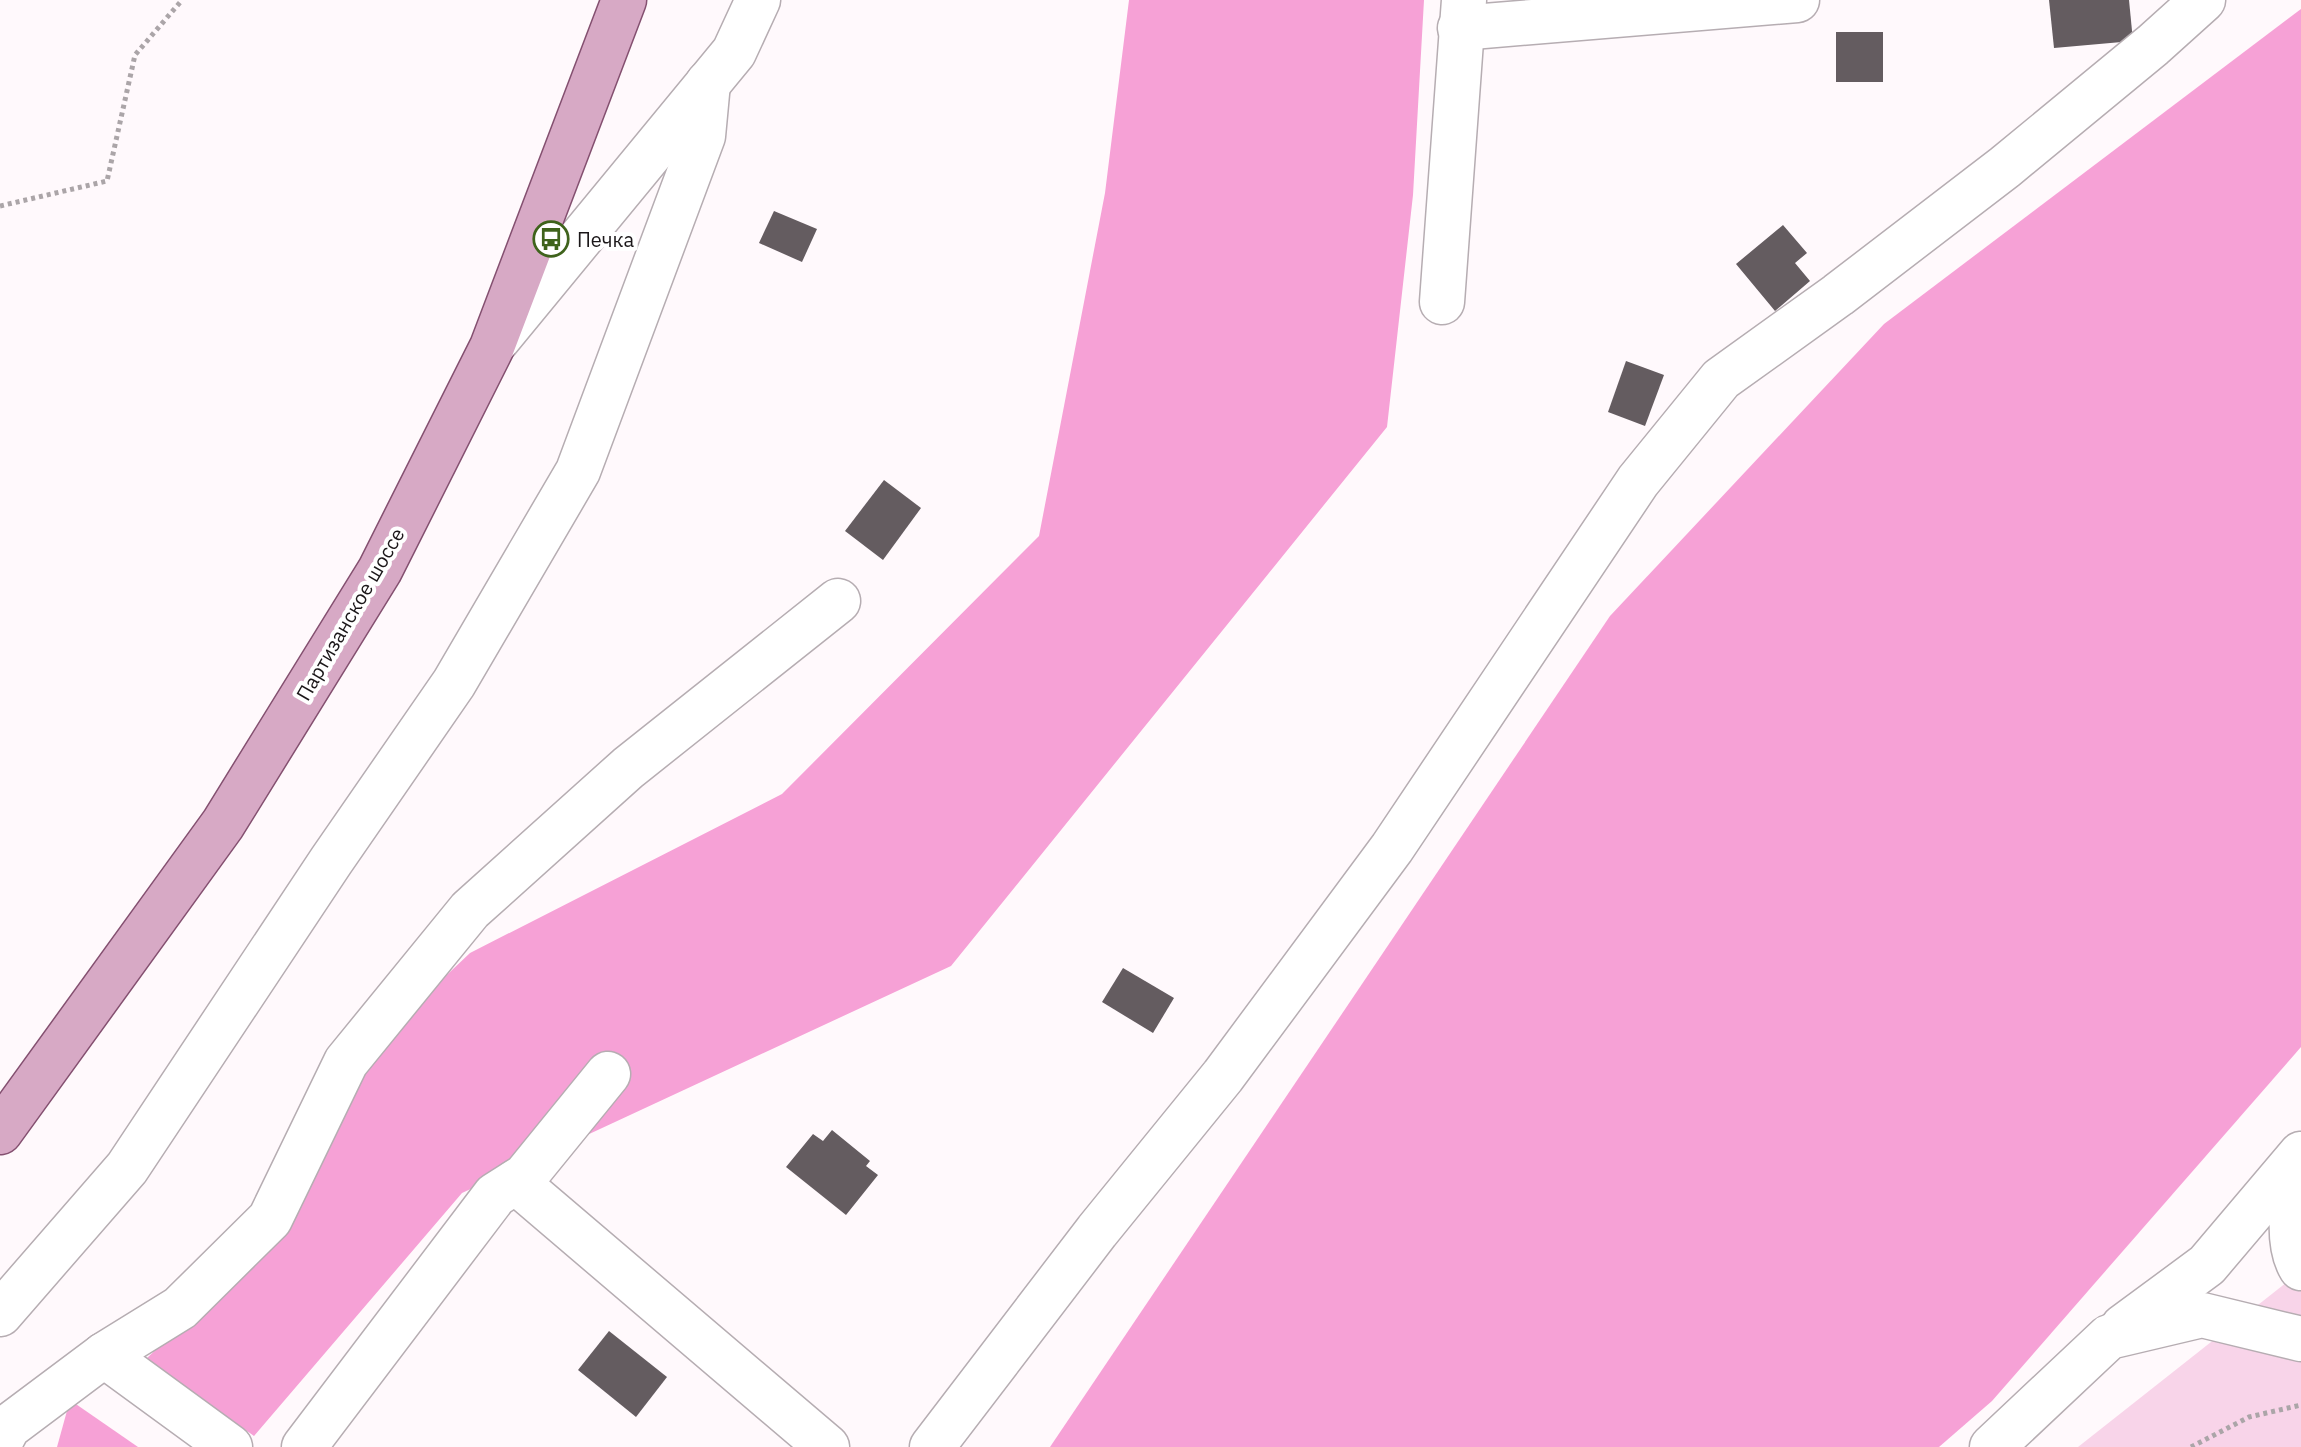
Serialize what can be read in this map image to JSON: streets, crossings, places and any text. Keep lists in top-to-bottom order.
{
  "streets": {
    "main road": ["Партизанское шоссе"]
  },
  "places": {
    "bus stop": ["Печка"]
  }
}
